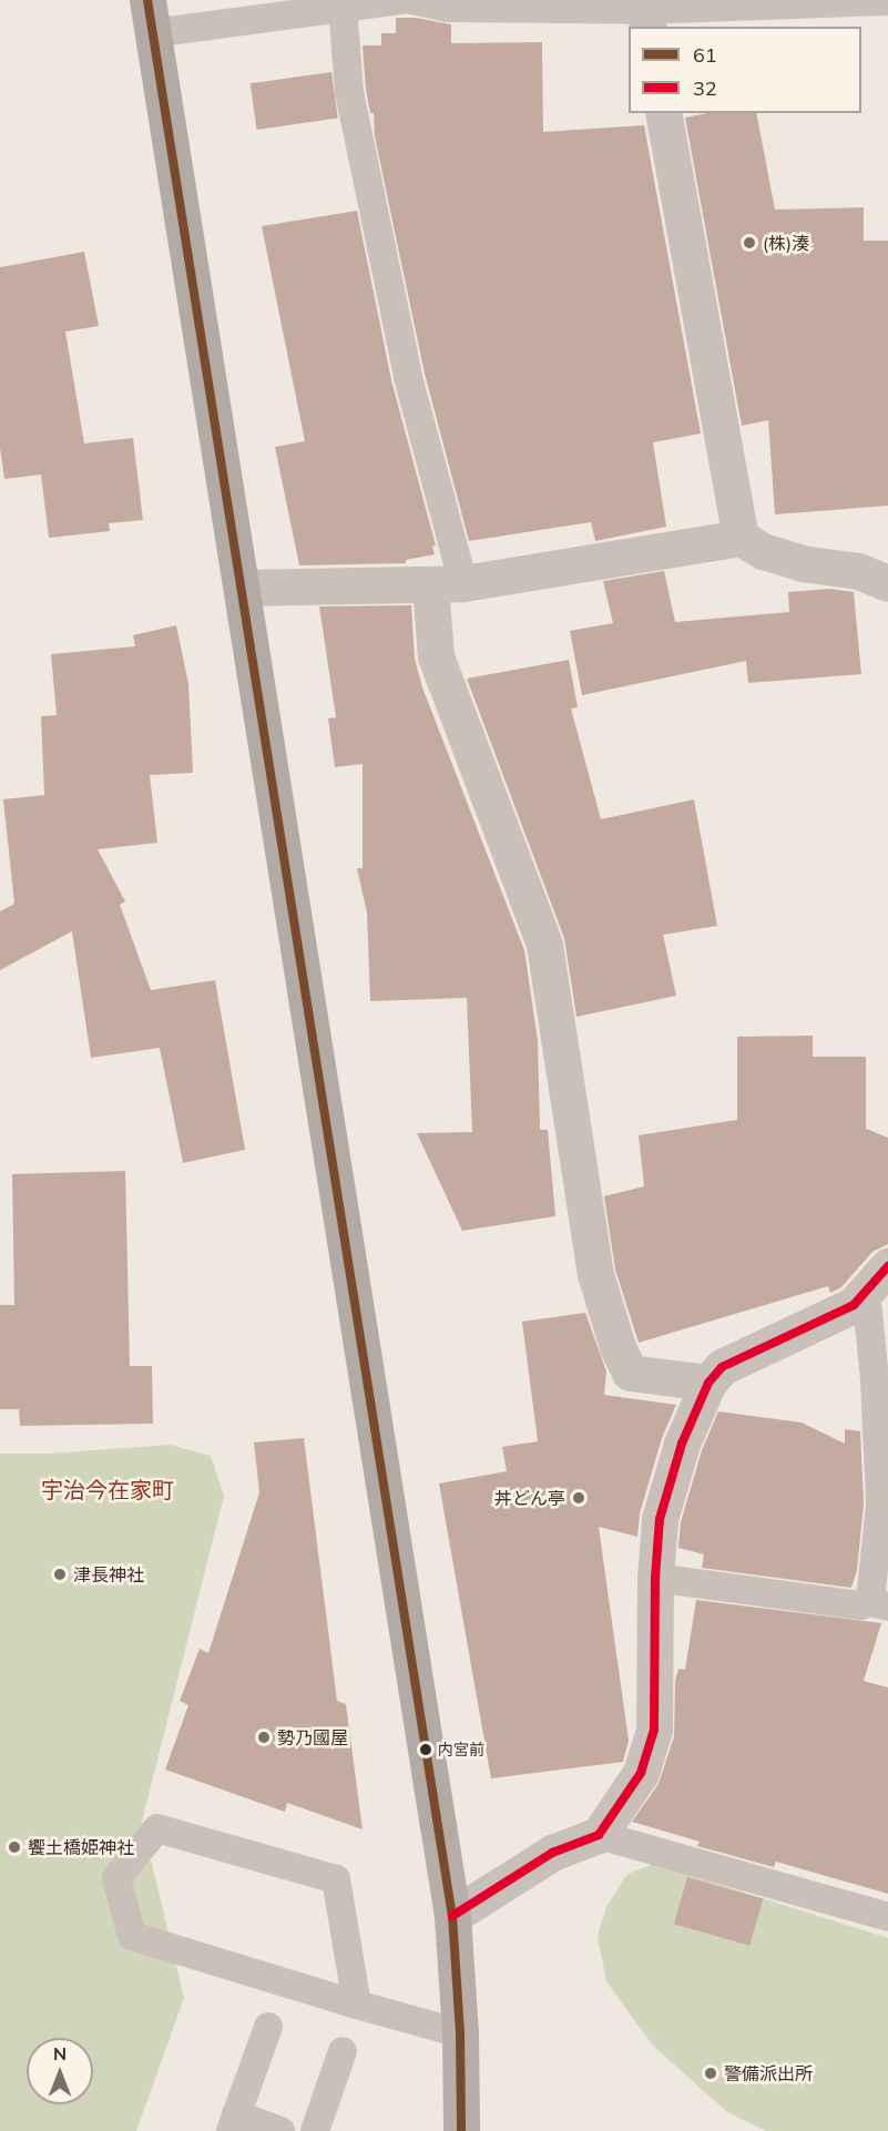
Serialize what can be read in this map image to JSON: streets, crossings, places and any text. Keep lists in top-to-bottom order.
{
  "districts": ["宇治今在家町"],
  "places": [
    "(株)湊",
    "丼どん亭",
    "津長神社",
    "勢乃國屋",
    "内宮前",
    "饗土橋姫神社",
    "警備派出所"
  ],
  "lines": ["transit line 61", "transit line 32"],
  "legend": ["61", "32"],
  "north": "top"
}
